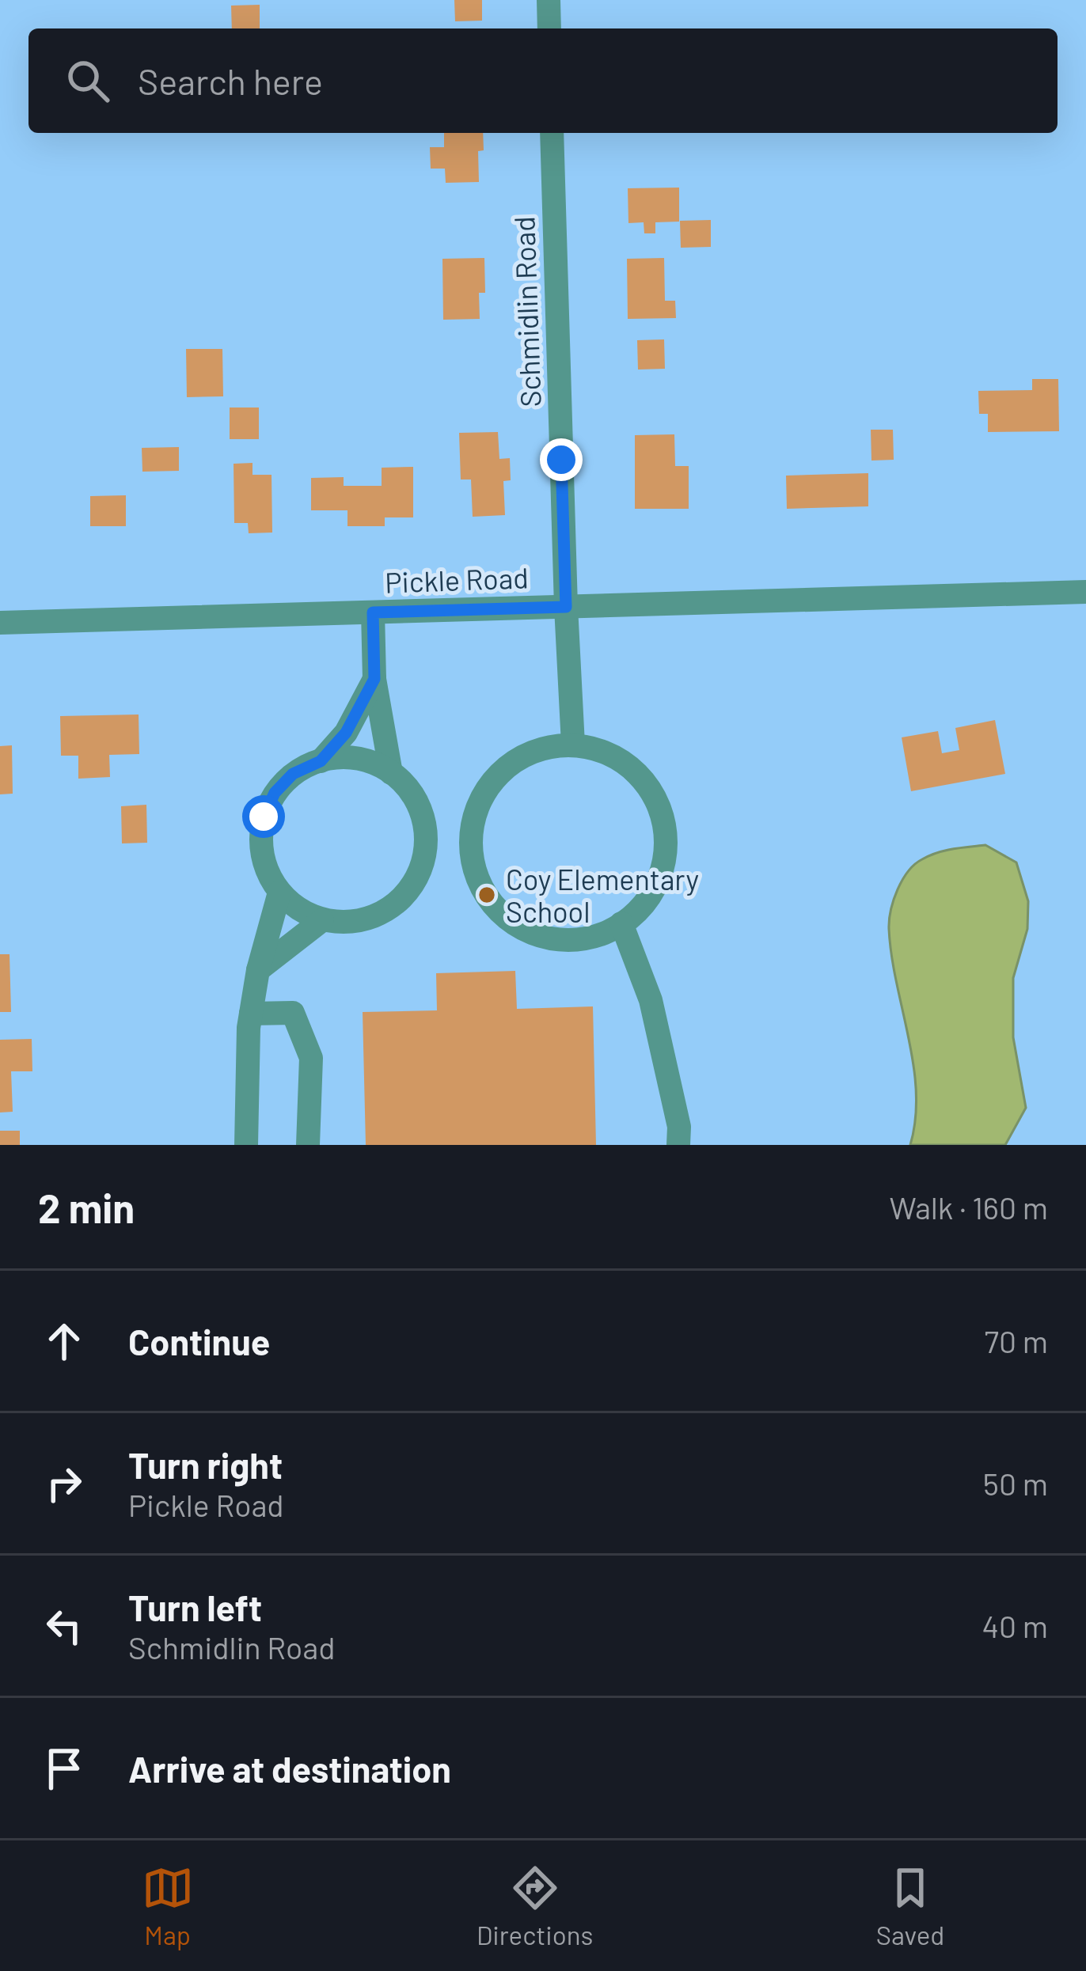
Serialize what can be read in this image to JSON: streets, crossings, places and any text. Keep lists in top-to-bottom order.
{
  "streets": {
    "street": ["Schmidlin Road", "Pickle Road"]
  },
  "crossings": [
    ["Schmidlin Road", "Pickle Road"]
  ],
  "places": ["Coy Elementary School"],
  "page": {
    "search": "Search here",
    "heading": ["2 min", "Walk · 160 m"],
    "list": [
      ["Continue", "70 m"],
      ["Turn right", "Pickle Road", "50 m"],
      ["Turn left", "Schmidlin Road", "40 m"],
      "Arrive at destination"
    ],
    "nav": ["Map", "Directions", "Saved"]
  }
}
